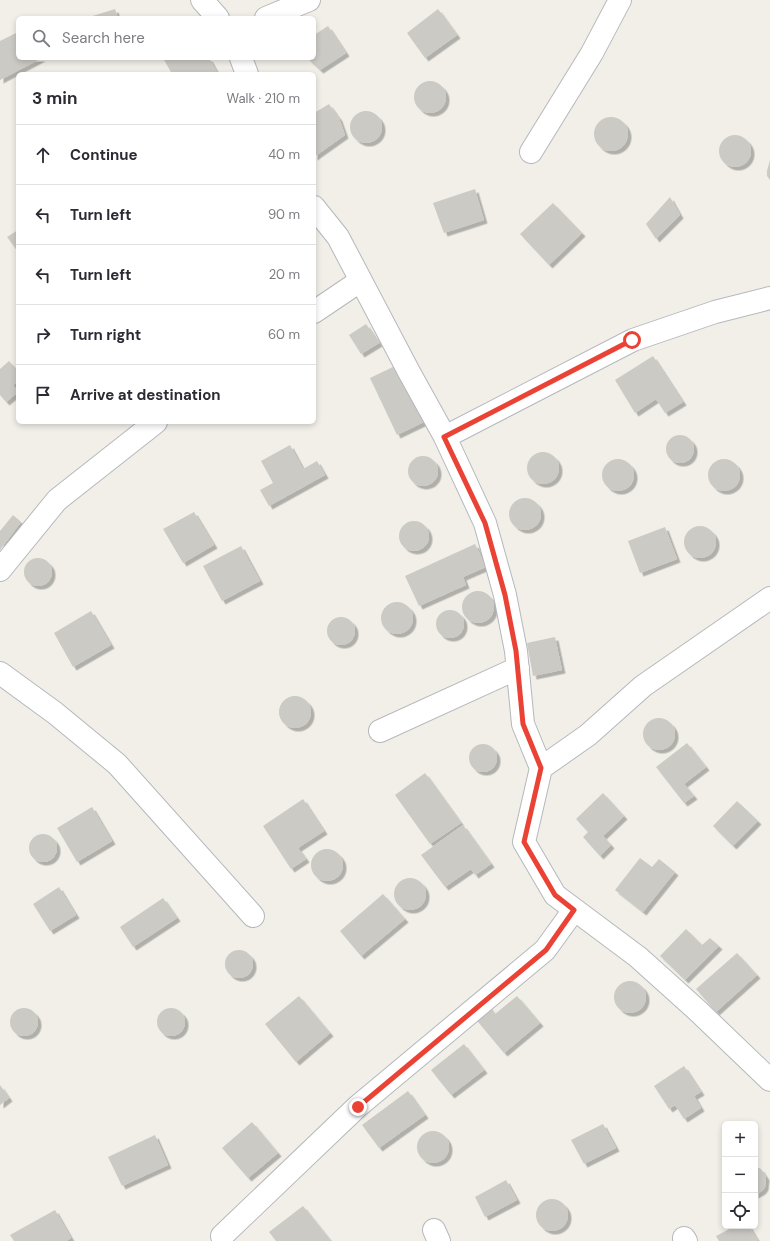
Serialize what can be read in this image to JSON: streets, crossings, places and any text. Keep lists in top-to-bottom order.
{
  "page": {
    "search": "Search here",
    "heading": ["3 min", "Walk · 210 m"],
    "list": [
      ["Continue", "40 m"],
      ["Turn left", "90 m"],
      ["Turn left", "20 m"],
      ["Turn right", "60 m"],
      "Arrive at destination"
    ],
    "map_buttons": ["+", "−"]
  }
}
